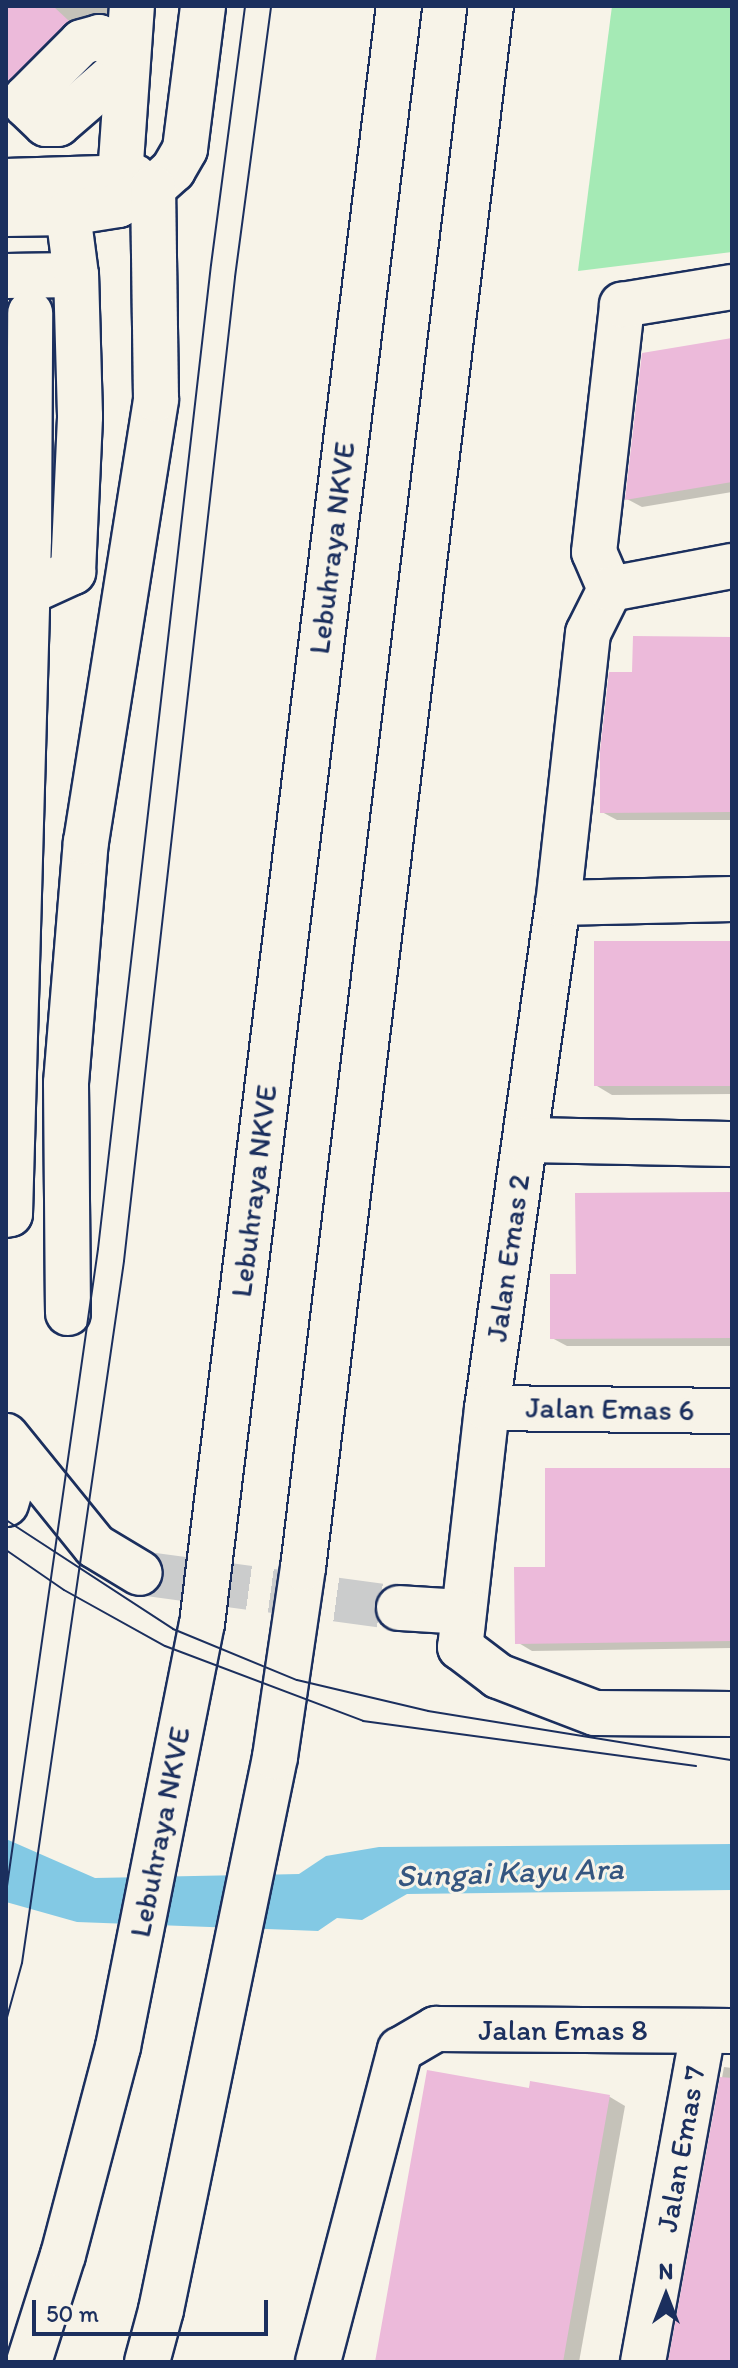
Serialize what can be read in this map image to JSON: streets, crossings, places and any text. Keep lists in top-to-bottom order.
{
  "streets": {
    "main road": [
      "Lebuhraya NKVE",
      "Jalan Emas 2",
      "Jalan Emas 6",
      "Jalan Emas 8",
      "Jalan Emas 7"
    ]
  },
  "crossings": [
    ["Jalan Emas 2", "Jalan Emas 6"],
    ["Jalan Emas 8", "Jalan Emas 7"]
  ],
  "water": ["Sungai Kayu Ara"],
  "scale_bar": "50 m",
  "north": "top"
}
